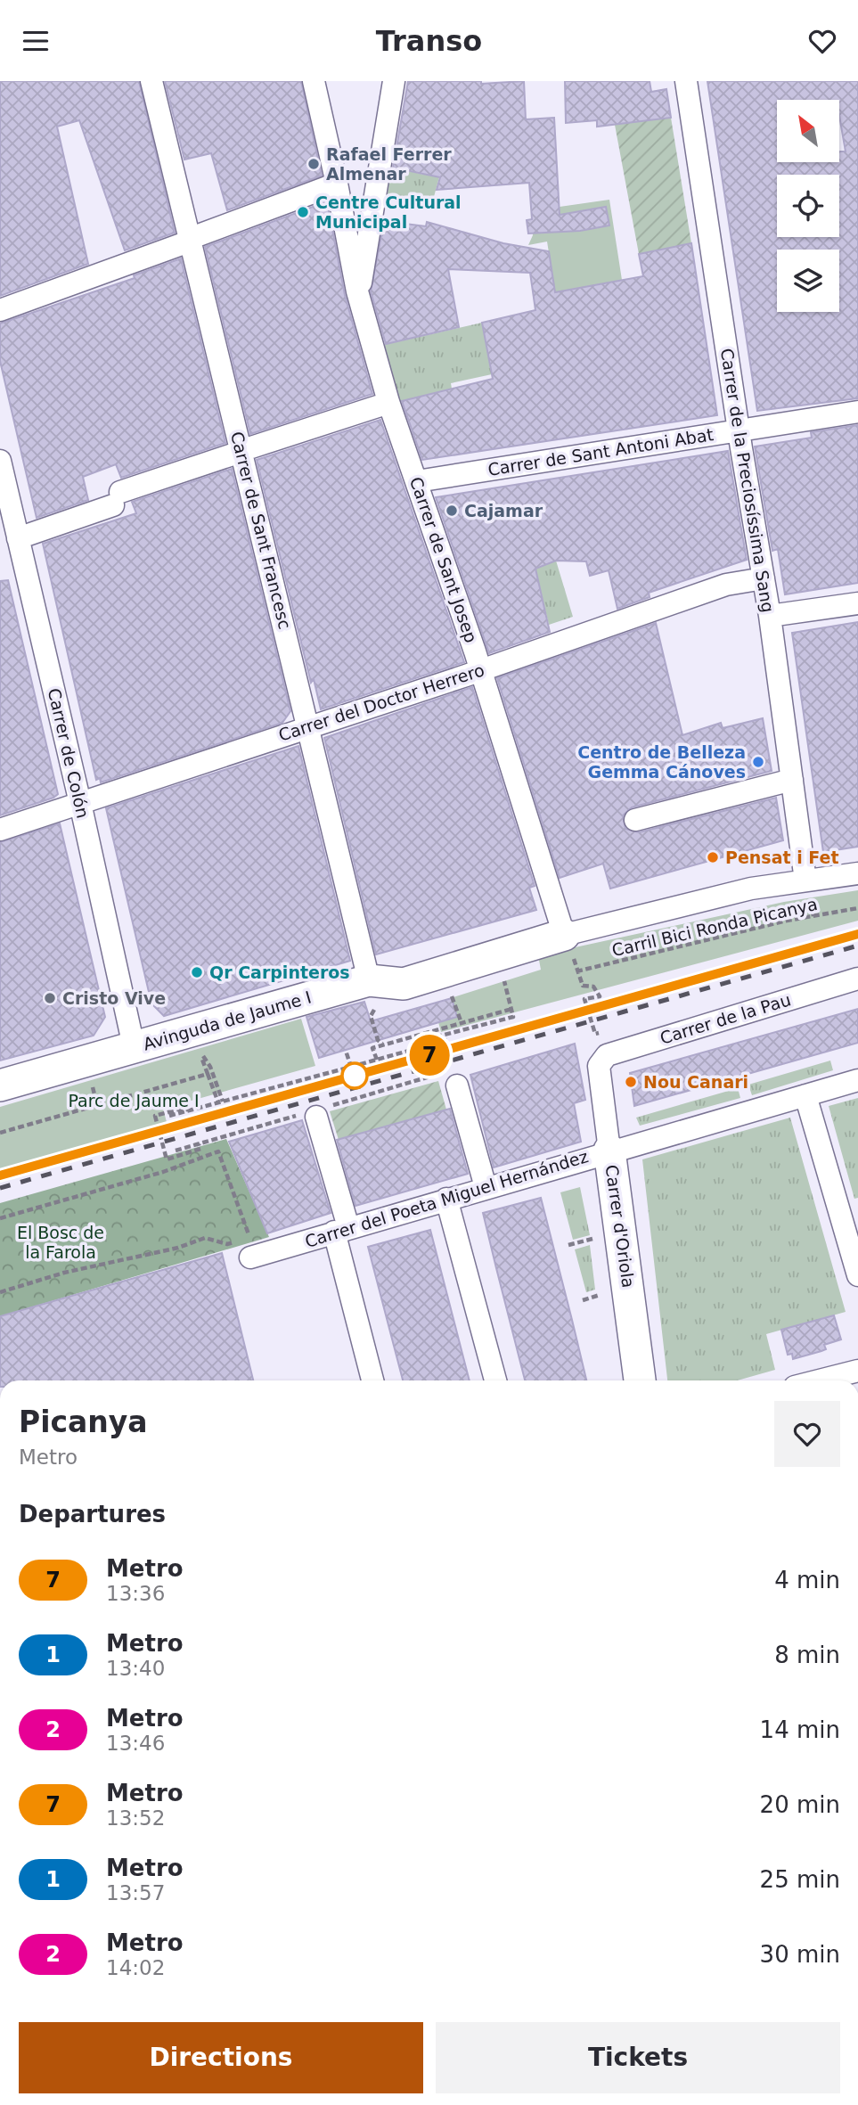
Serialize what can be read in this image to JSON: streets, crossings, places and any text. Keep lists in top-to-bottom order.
{
  "streets": {
    "street": [
      "Carrer de Sant Antoni Abat",
      "Carrer de la Preciosíssima Sang",
      "Carrer de Sant Francesc",
      "Carrer de Sant Josep",
      "Carrer del Doctor Herrero",
      "Carrer de Colón",
      "Carrer de la Pau",
      "Avinguda de Jaume I",
      "Carrer del Poeta Miguel Hernández",
      "Carrer d'Oriola"
    ],
    "path": ["Carril Bici Ronda Picanya"]
  },
  "crossings": [
    ["Carrer de Sant Antoni Abat", "Carrer de la Preciosíssima Sang"],
    ["Carrer de Sant Antoni Abat", "Carrer de Sant Josep"],
    ["Carrer de la Preciosíssima Sang", "Carrer del Doctor Herrero"],
    ["Carrer de Sant Francesc", "Carrer del Doctor Herrero"],
    ["Carrer de Sant Francesc", "Avinguda de Jaume I"],
    ["Carrer de Sant Josep", "Carrer del Doctor Herrero"],
    ["Carrer de Sant Josep", "Avinguda de Jaume I"],
    ["Carrer del Doctor Herrero", "Carrer de Colón"],
    ["Carrer de Colón", "Avinguda de Jaume I"],
    ["Carrer de la Pau", "Carrer d'Oriola"],
    ["Carrer del Poeta Miguel Hernández", "Carrer d'Oriola"]
  ],
  "parks": ["Parc de Jaume I", "El Bosc de la Farola"],
  "places": [
    "Rafael Ferrer Almenar",
    "Centre Cultural Municipal",
    "Cajamar",
    "Centro de Belleza Gemma Cánoves",
    "Pensat i Fet",
    "Qr Carpinteros",
    "Cristo Vive",
    "Nou Canari"
  ],
  "lines": ["metro line 7"],
  "north": "top left",
  "page": {
    "header": "Transo",
    "on_map": "7",
    "heading": [
      ["Picanya", "Metro"],
      "Departures"
    ],
    "list": [
      {
        "mark": "7",
        "name": "Metro",
        "note": "13:36",
        "value": "4 min"
      },
      {
        "mark": "1",
        "name": "Metro",
        "note": "13:40",
        "value": "8 min"
      },
      {
        "mark": "2",
        "name": "Metro",
        "note": "13:46",
        "value": "14 min"
      },
      {
        "mark": "7",
        "name": "Metro",
        "note": "13:52",
        "value": "20 min"
      },
      {
        "mark": "1",
        "name": "Metro",
        "note": "13:57",
        "value": "25 min"
      },
      {
        "mark": "2",
        "name": "Metro",
        "note": "14:02",
        "value": "30 min"
      }
    ],
    "buttons": ["Directions", "Tickets"]
  }
}
